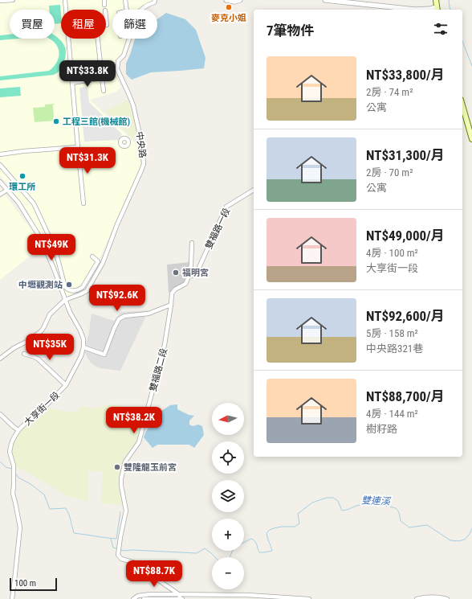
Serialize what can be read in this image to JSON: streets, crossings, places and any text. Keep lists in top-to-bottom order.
{
  "streets": {
    "street": [
      "中央路",
      "雙福路一段",
      "雙福路二段",
      "大享街一段"
    ]
  },
  "crossings": [
    ["雙福路一段", "雙福路二段"]
  ],
  "water": ["雙連溪"],
  "places": [
    "麥克小姐",
    "工程三館(機械館)",
    "環工所",
    "福明宮",
    "中壢觀測站",
    "雙隆龍玉前宮"
  ],
  "scale_bar": "100 m",
  "north": "left",
  "page": {
    "chip": ["買屋", "租屋", "篩選"],
    "heading": "7筆物件",
    "list": [
      {
        "name": "NT$33,800/月",
        "note": "2房 · 74 m² · 公寓"
      },
      {
        "name": "NT$31,300/月",
        "note": "2房 · 70 m² · 公寓"
      },
      {
        "name": "NT$49,000/月",
        "note": "4房 · 100 m² · 大享街一段"
      },
      {
        "name": "NT$92,600/月",
        "note": "5房 · 158 m² · 中央路321巷"
      },
      {
        "name": "NT$88,700/月",
        "note": "4房 · 144 m² · 樹籽路"
      }
    ],
    "price": [
      "NT$33.8K",
      "NT$31.3K",
      "NT$49K",
      "NT$92.6K",
      "NT$35K",
      "NT$38.2K",
      "NT$88.7K"
    ],
    "map_buttons": ["+", "−"],
    "scale": "100 m"
  }
}
